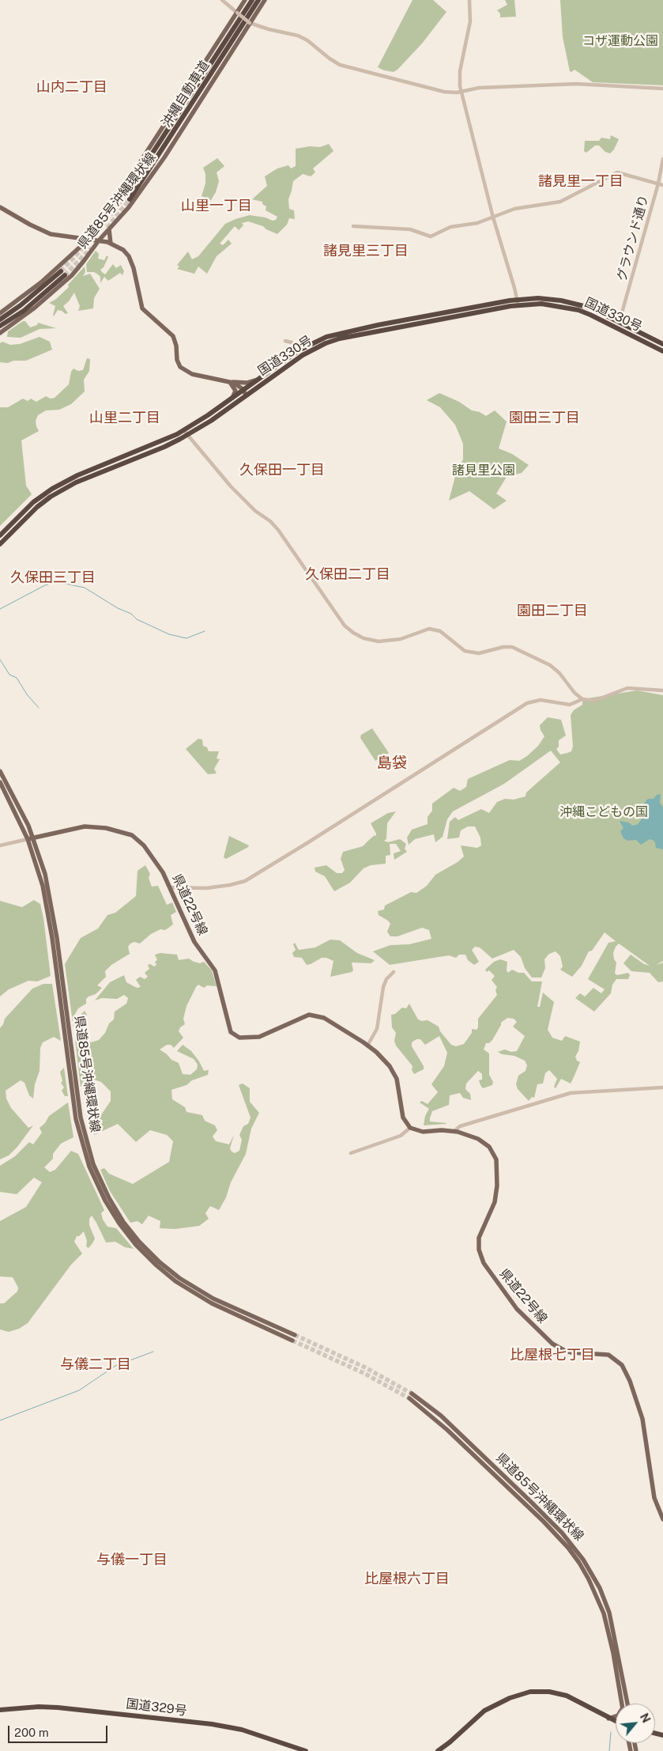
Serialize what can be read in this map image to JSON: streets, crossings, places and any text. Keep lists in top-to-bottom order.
{
  "streets": {
    "highway": ["沖縄自動車道", "国道330号", "国道329号"],
    "main road": ["県道85号沖縄環状線", "県道22号線"],
    "street": ["グラウンド通り"]
  },
  "crossings": [
    ["県道85号沖縄環状線", "県道22号線"],
    ["グラウンド通り", "国道330号"]
  ],
  "districts": [
    "山内二丁目",
    "諸見里一丁目",
    "山里一丁目",
    "諸見里三丁目",
    "山里二丁目",
    "園田三丁目",
    "久保田一丁目",
    "久保田二丁目",
    "久保田三丁目",
    "園田二丁目",
    "島袋",
    "比屋根七丁目",
    "与儀二丁目",
    "与儀一丁目",
    "比屋根六丁目"
  ],
  "parks": ["コザ運動公園", "諸見里公園", "沖縄こどもの国"],
  "scale_bar": "200 m",
  "north": "top right"
}
